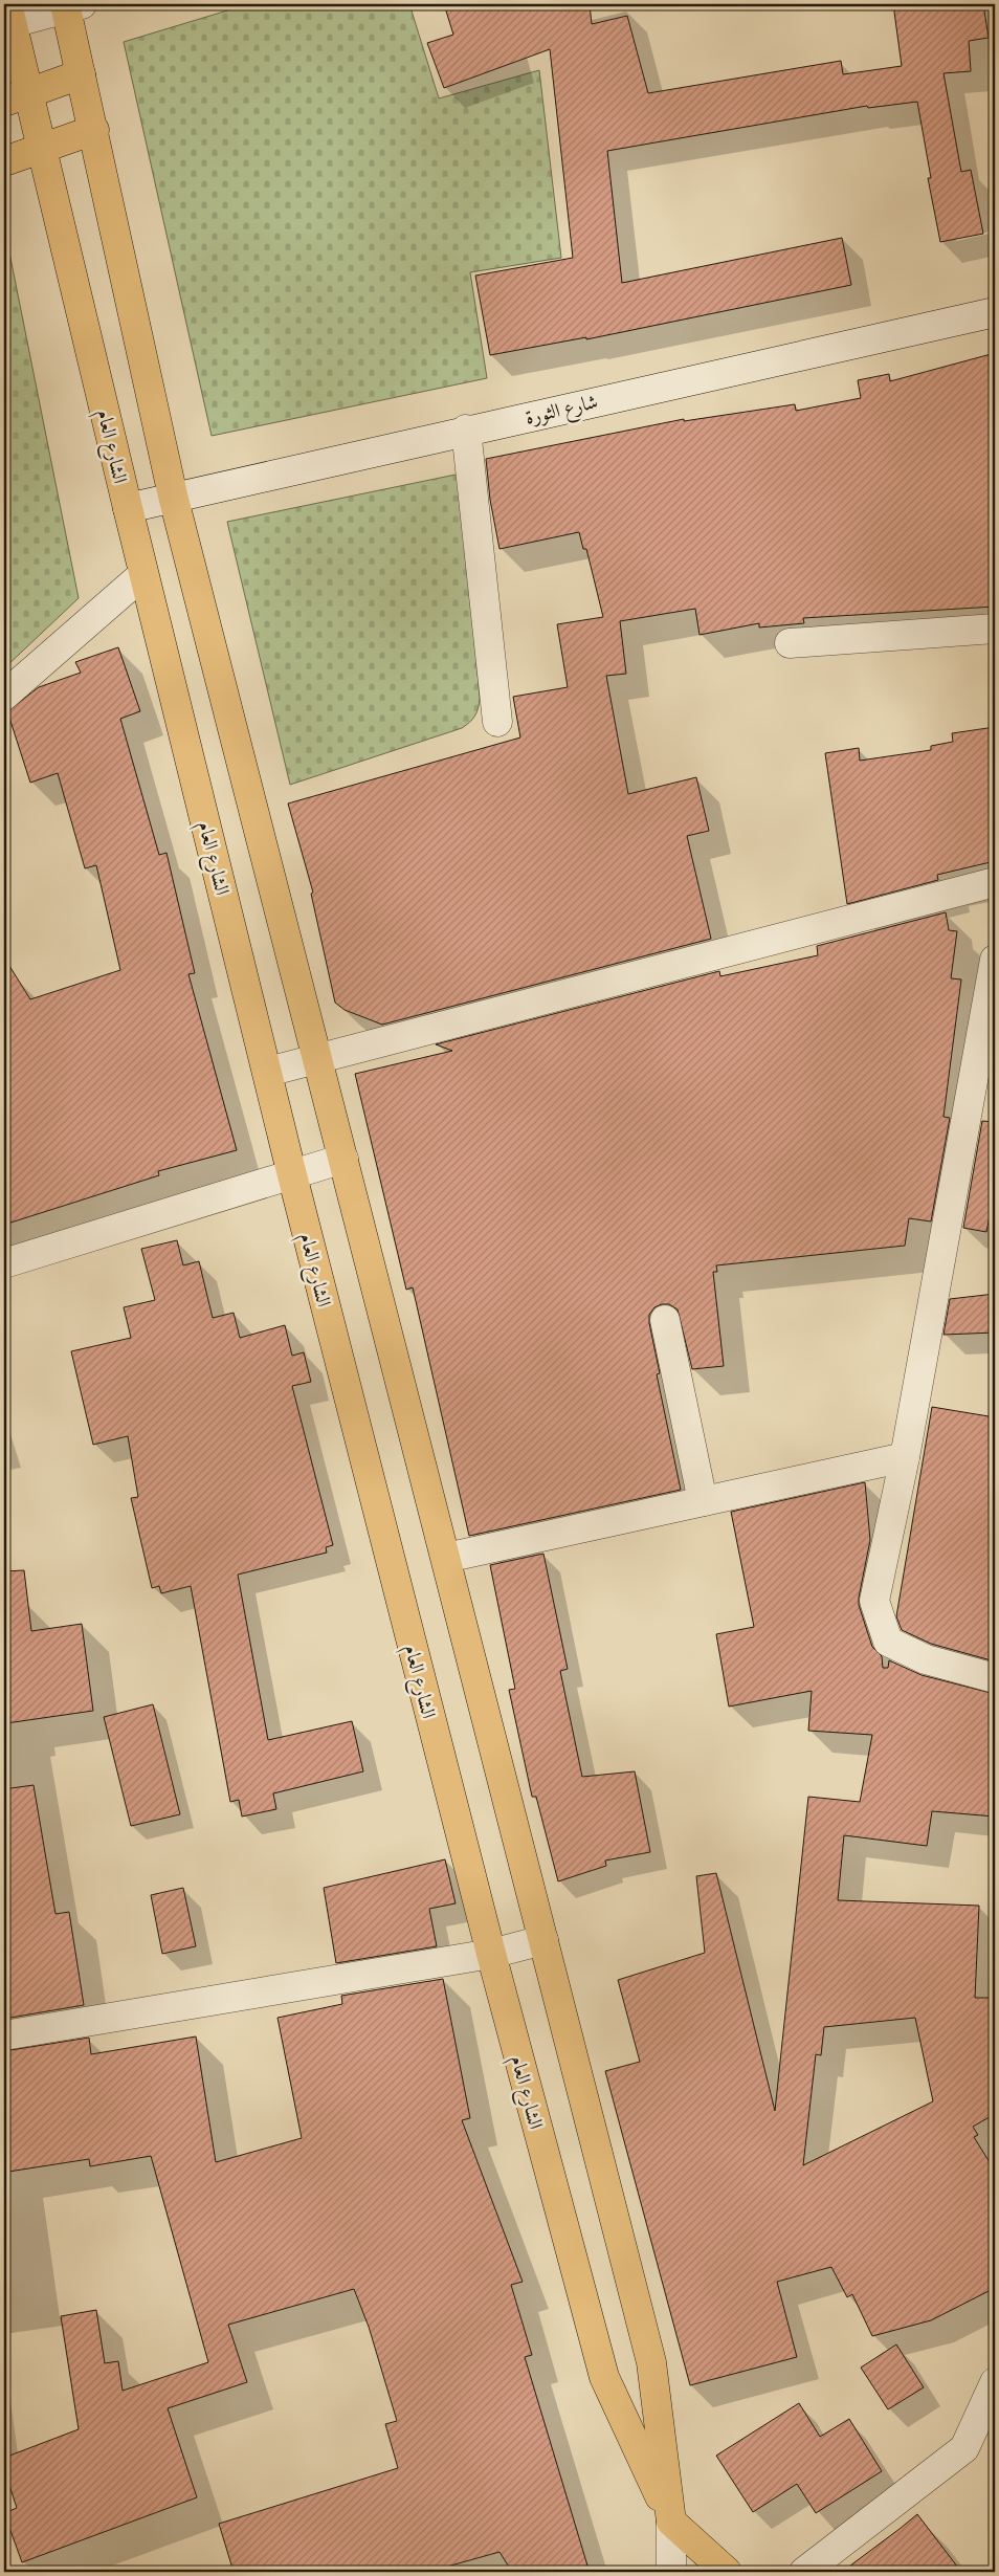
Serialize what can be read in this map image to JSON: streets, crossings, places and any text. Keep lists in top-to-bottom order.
{
  "streets": {
    "main road": ["الشارع العام"],
    "street": ["شارع الثورة"]
  },
  "crossings": [
    ["شارع الثورة", "الشارع العام"]
  ]
}
